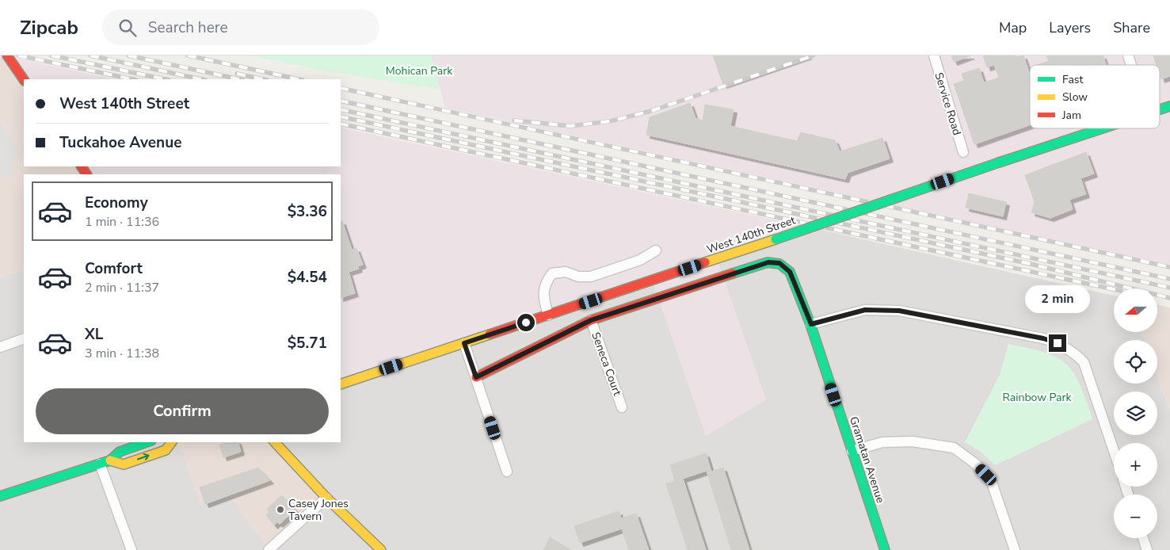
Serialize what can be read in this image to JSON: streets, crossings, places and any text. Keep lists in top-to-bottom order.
{
  "streets": {
    "main road": ["West 140th Street", "Gramatan Avenue"],
    "street": ["Service Road", "Seneca Court"]
  },
  "crossings": [
    ["Seneca Court", "Gramatan Avenue"]
  ],
  "parks": ["Mohican Park", "Rainbow Park"],
  "places": ["Casey Jones Tavern"],
  "legend": ["Fast", "Slow", "Jam"],
  "north": "left",
  "page": {
    "header": "Zipcab",
    "search": "Search here",
    "nav": ["Map", "Layers", "Share"],
    "banner": ["West 140th Street", "Tuckahoe Avenue"],
    "list": [
      {
        "name": "Economy",
        "note": "1 min · 11:36",
        "value": "$3.36"
      },
      {
        "name": "Comfort",
        "note": "2 min · 11:37",
        "value": "$4.54"
      },
      {
        "name": "XL",
        "note": "3 min · 11:38",
        "value": "$5.71"
      }
    ],
    "bubble": "2 min",
    "map_buttons": ["+", "−"],
    "buttons": "Confirm"
  }
}
